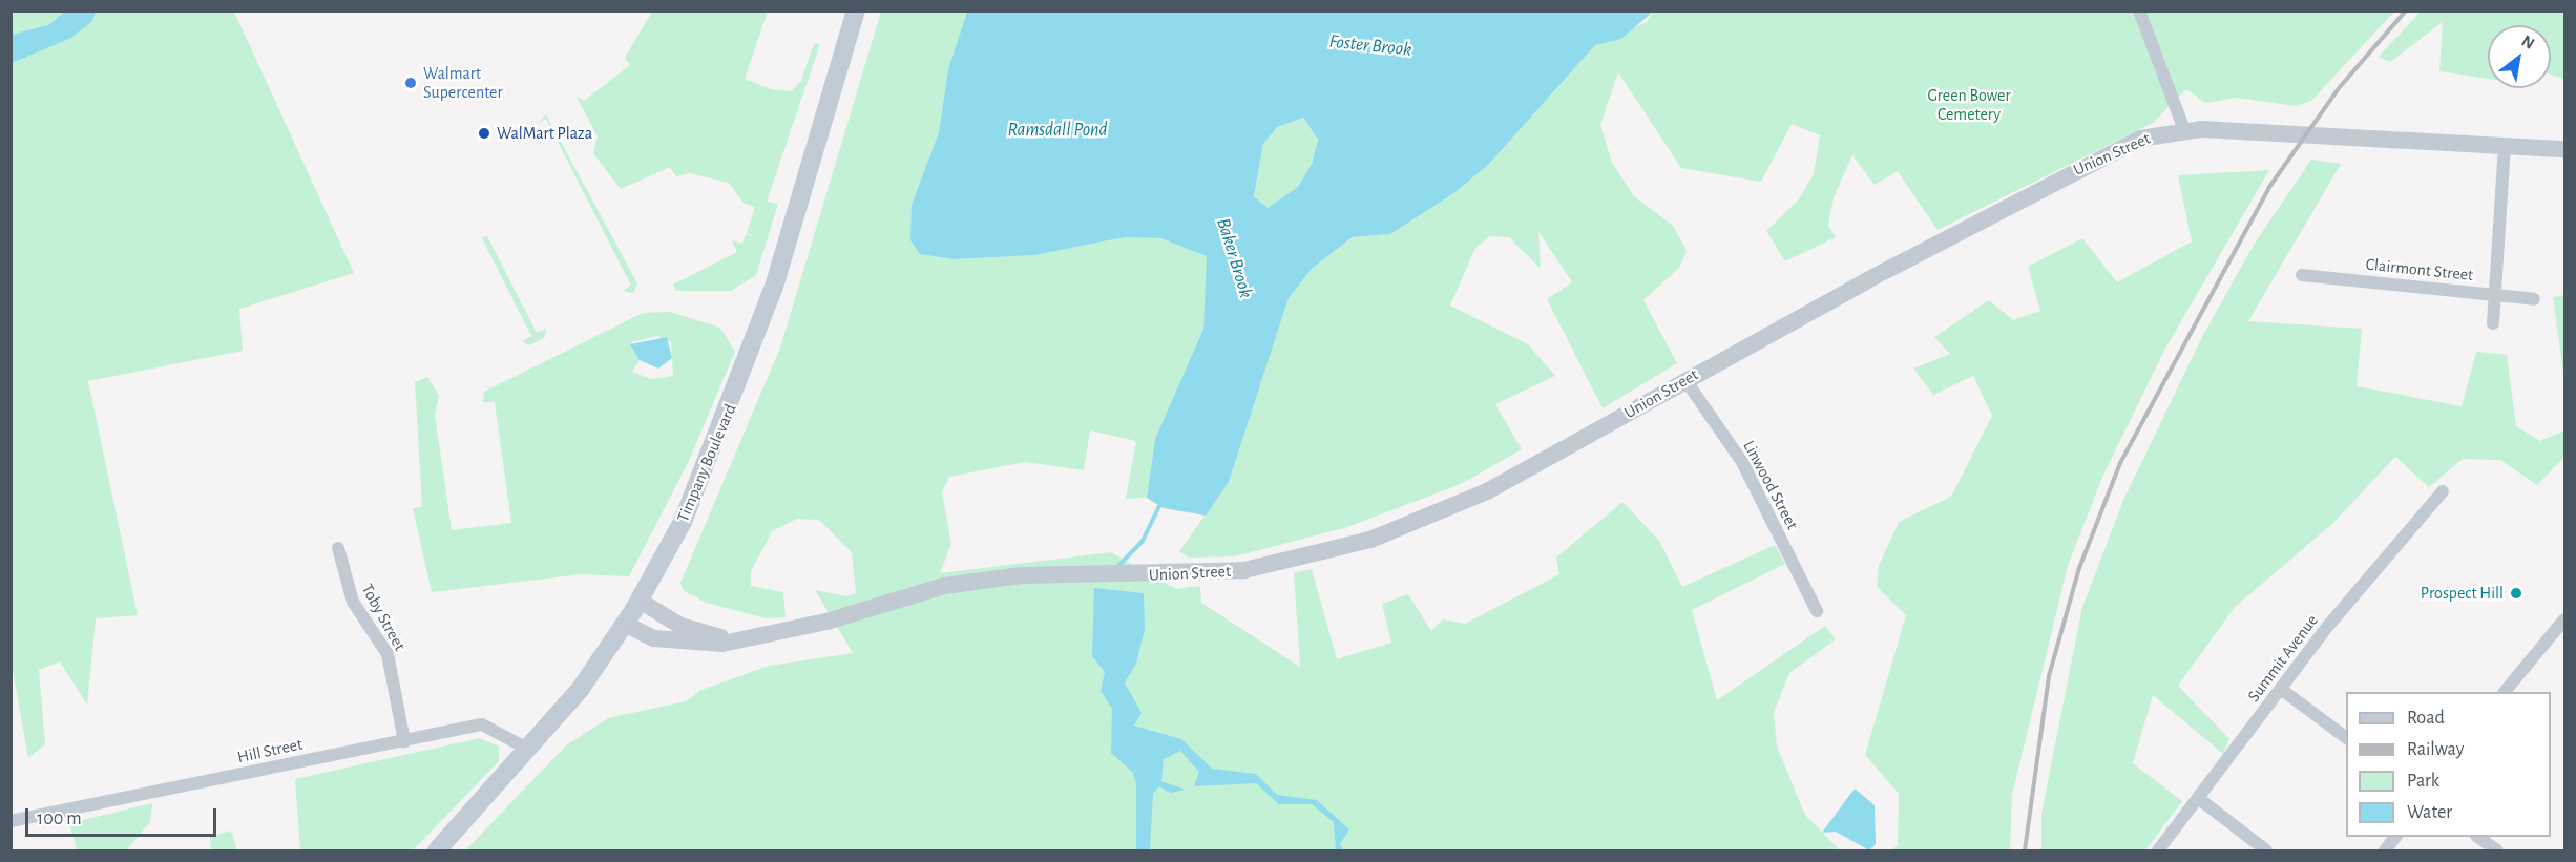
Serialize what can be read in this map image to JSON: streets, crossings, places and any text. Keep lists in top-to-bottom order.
{
  "streets": {
    "main road": ["Timpany Boulevard"],
    "street": [
      "Union Street",
      "Clairmont Street",
      "Linwood Street",
      "Toby Street",
      "Summit Avenue",
      "Hill Street"
    ]
  },
  "crossings": [
    ["Union Street", "Linwood Street"],
    ["Timpany Boulevard", "Hill Street"],
    ["Toby Street", "Hill Street"]
  ],
  "water": ["Foster Brook", "Ramsdall Pond", "Baker Brook"],
  "parks": ["Green Bower Cemetery"],
  "places": ["Walmart Supercenter", "WalMart Plaza", "Prospect Hill"],
  "legend": [
    "Road",
    "Railway",
    "Park",
    "Water"
  ],
  "scale_bar": "100 m",
  "north": "top right"
}
